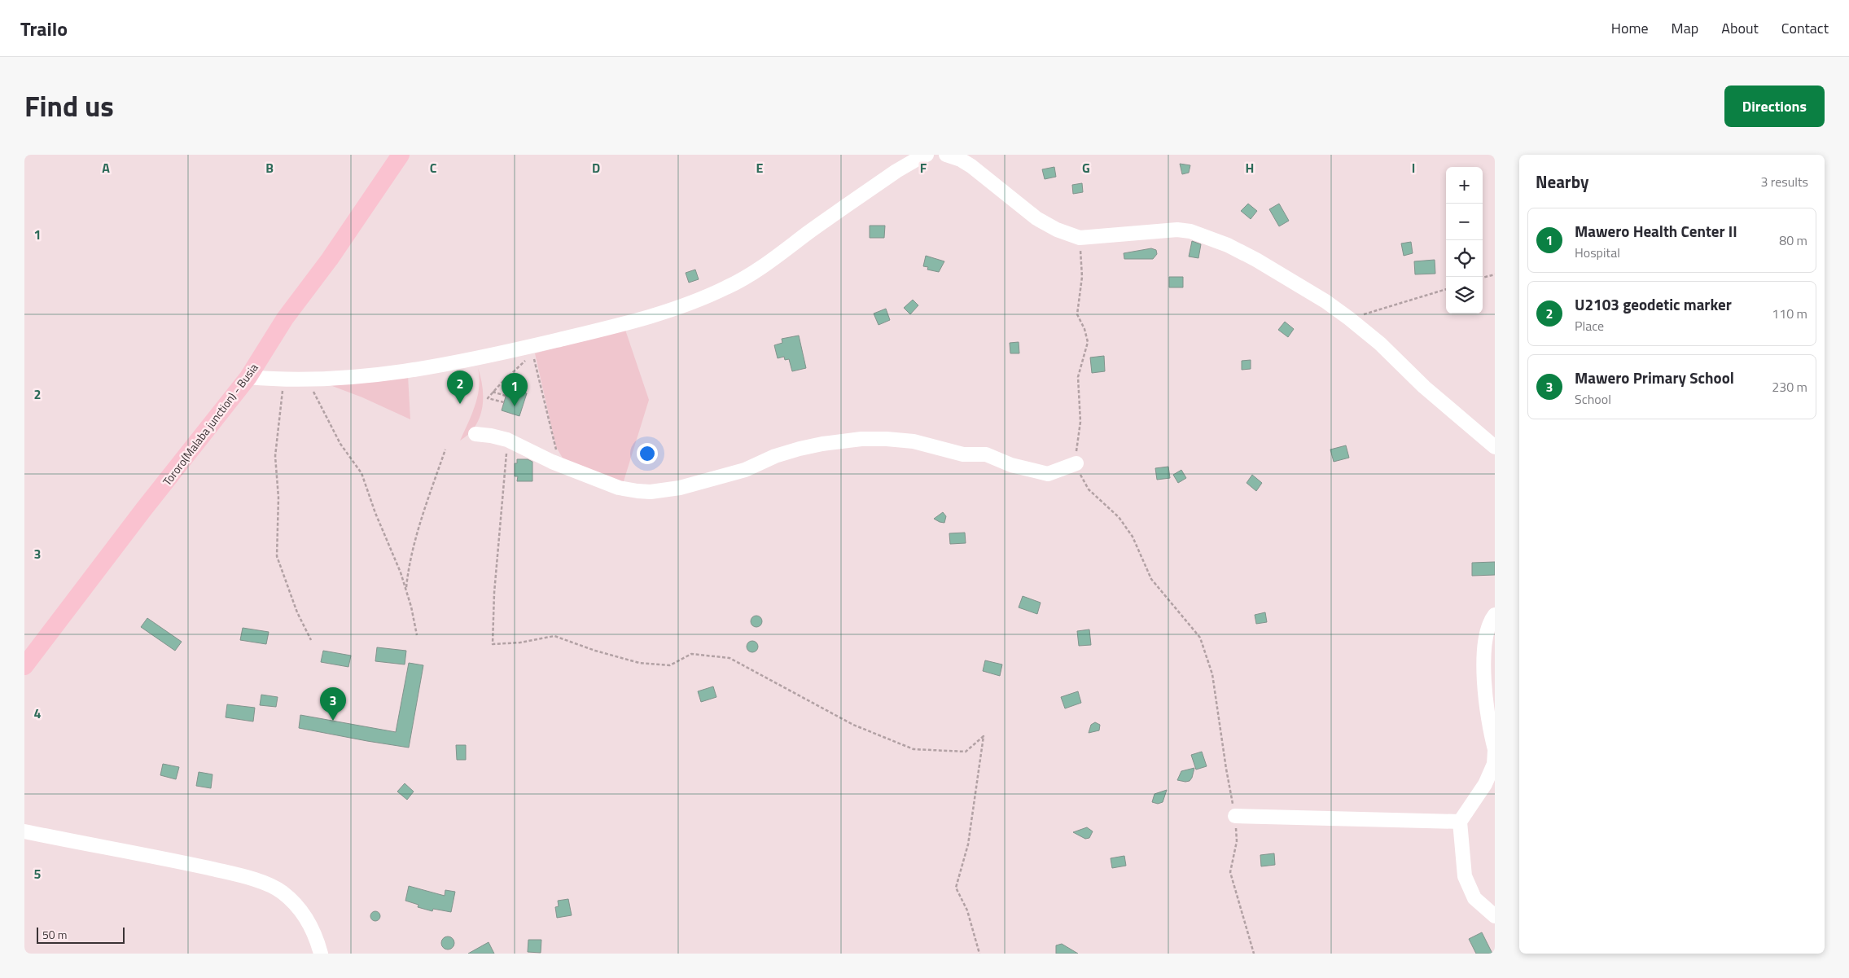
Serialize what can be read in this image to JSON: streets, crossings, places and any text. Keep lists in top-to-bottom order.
{
  "streets": {
    "main road": ["Tororo(Malaba junction) - Busia"]
  },
  "scale_bar": "50 m",
  "page": {
    "header": "Trailo",
    "nav": [
      "Home",
      "Map",
      "About",
      "Contact"
    ],
    "title": "Find us",
    "buttons": "Directions",
    "heading": ["Nearby", "3 results"],
    "map_buttons": ["+", "−"],
    "list": [
      {
        "mark": "1",
        "name": "Mawero Health Center II",
        "note": "Hospital",
        "value": "80 m"
      },
      {
        "mark": "2",
        "name": "U2103 geodetic marker",
        "note": "Place",
        "value": "110 m"
      },
      {
        "mark": "3",
        "name": "Mawero Primary School",
        "note": "School",
        "value": "230 m"
      }
    ],
    "pins": ["2", "1", "3"],
    "scale": "50 m"
  },
  "grid": {
    "columns": [
      "A",
      "B",
      "C",
      "D",
      "E",
      "F",
      "G",
      "H",
      "I"
    ],
    "rows": [
      "1",
      "2",
      "3",
      "4",
      "5"
    ]
  }
}
